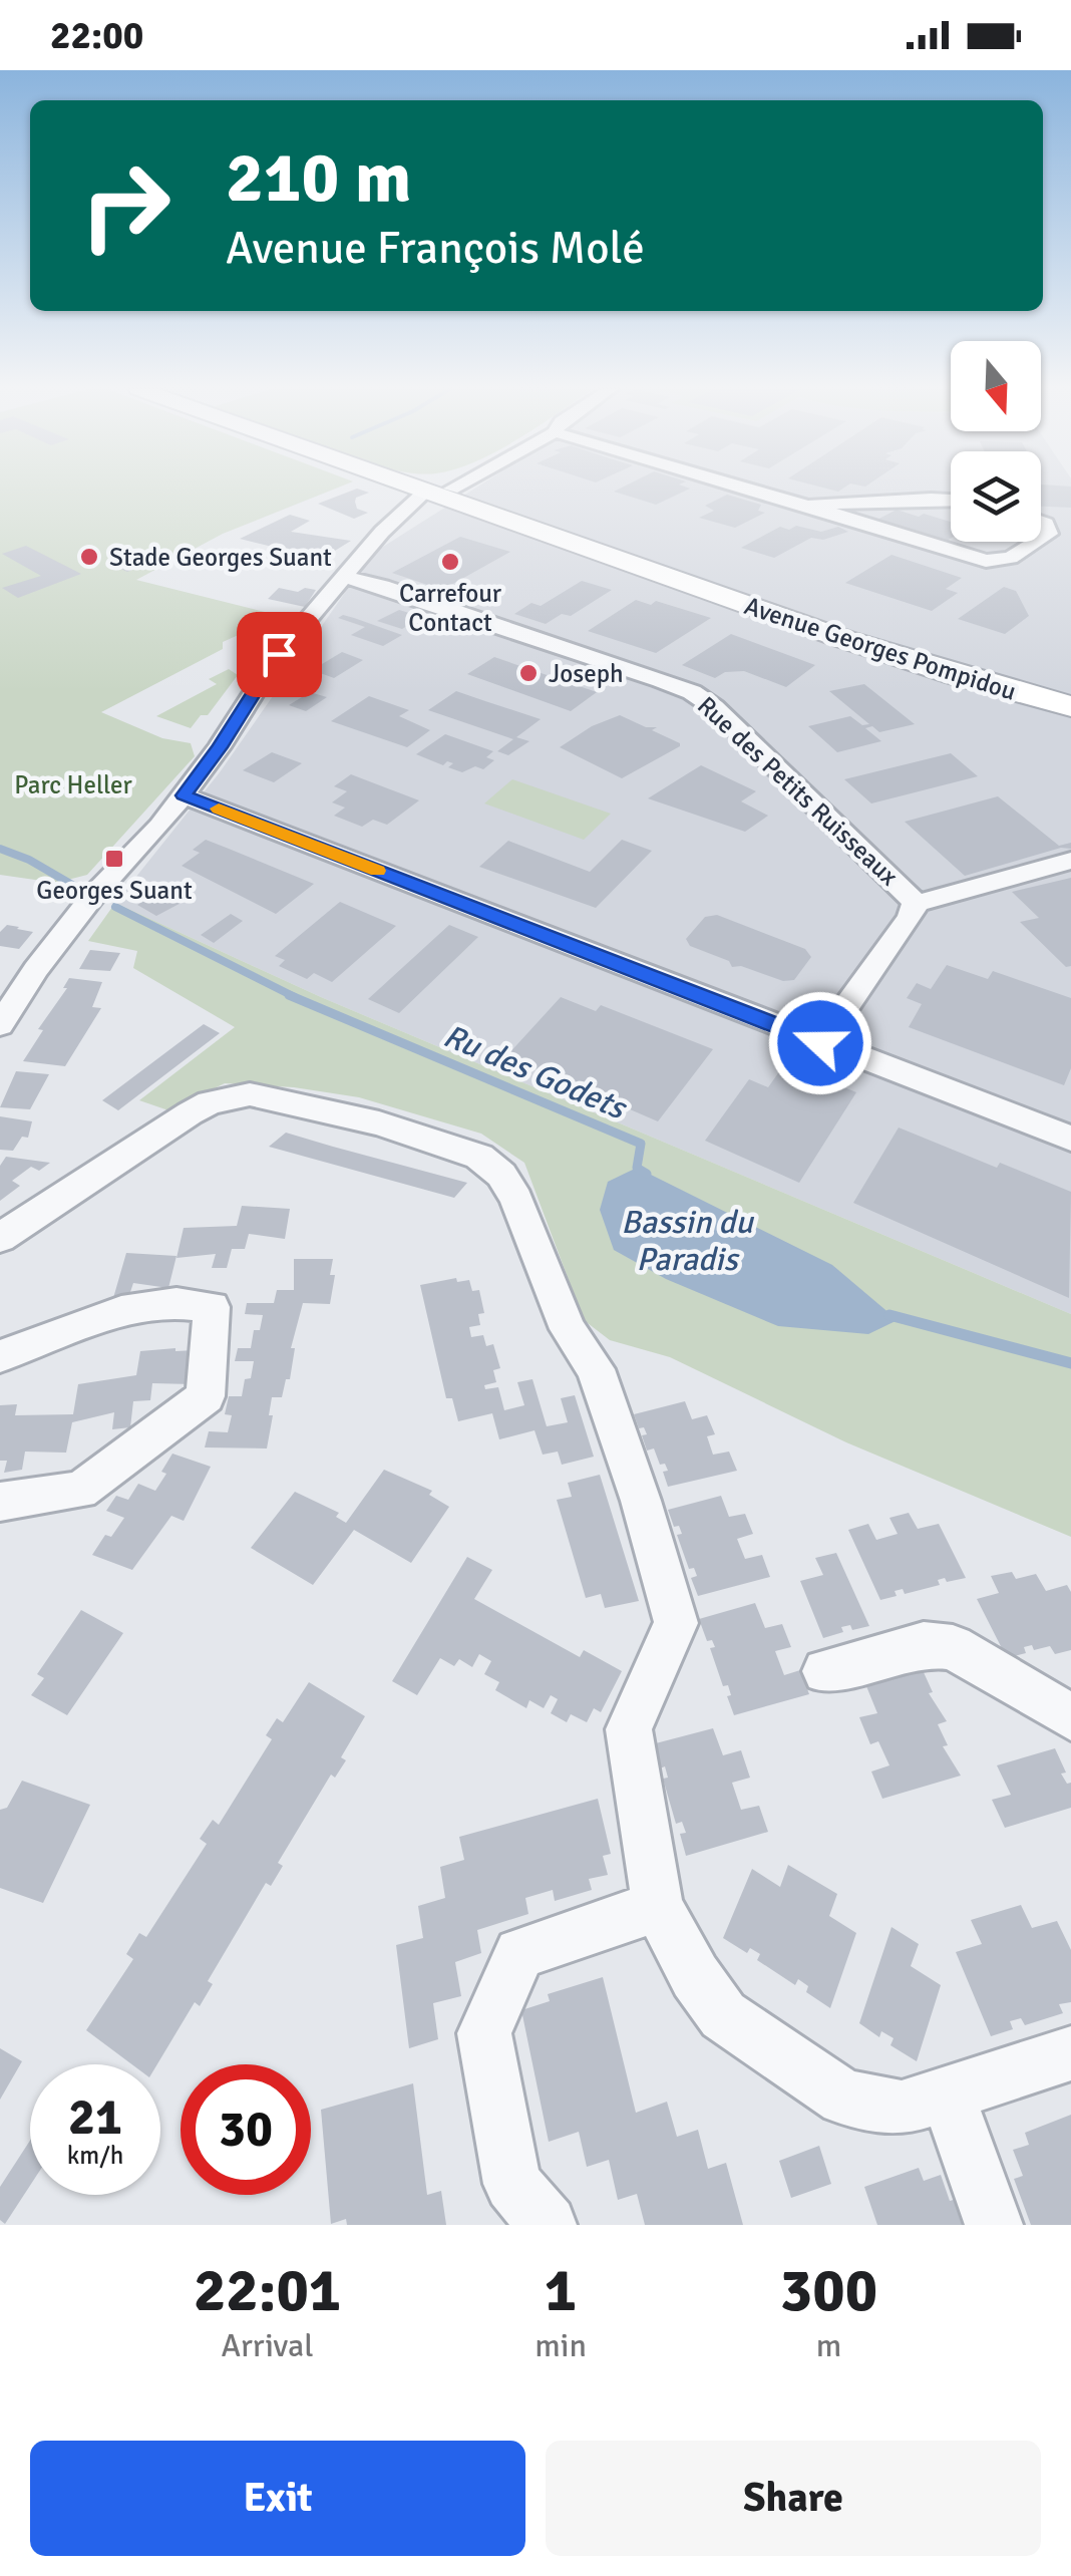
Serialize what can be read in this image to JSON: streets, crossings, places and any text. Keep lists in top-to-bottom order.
{
  "streets": {
    "main road": ["Avenue Georges Pompidou"],
    "street": ["Rue des Petits Ruisseaux"]
  },
  "water": ["Ru des Godets", "Bassin du Paradis"],
  "parks": ["Parc Heller"],
  "places": {
    "other": ["Stade Georges Suant", "Carrefour Contact", "Joseph"],
    "transit": ["Georges Suant"]
  },
  "north": "bottom",
  "page": {
    "status": "22:00",
    "turn": ["210 m", "Avenue François Molé"],
    "speed": "21 km/h",
    "limit": "30",
    "eta": [
      "22:01",
      "Arrival",
      "1",
      "min",
      "300",
      "m"
    ],
    "buttons": ["Exit", "Share"]
  }
}
